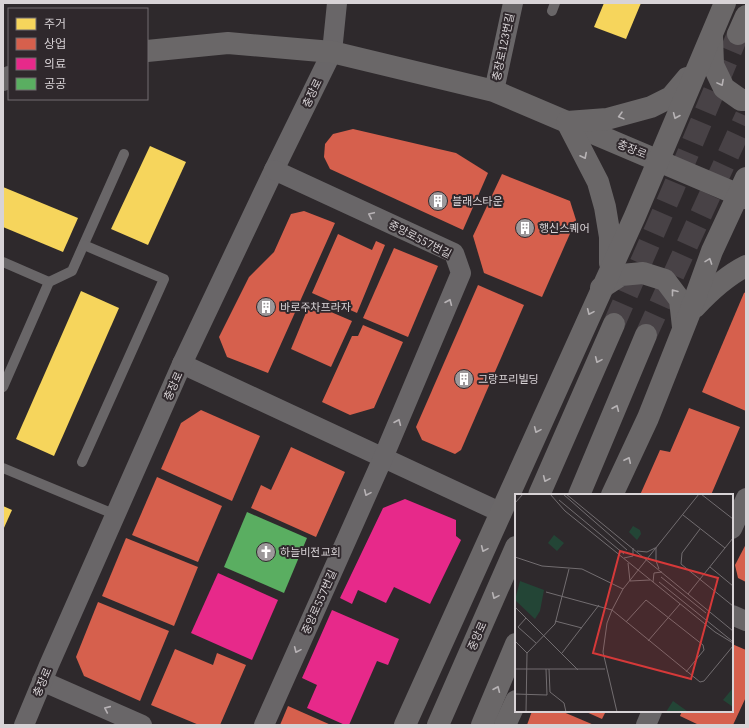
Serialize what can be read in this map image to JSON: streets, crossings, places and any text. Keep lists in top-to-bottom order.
{
  "streets": {
    "main road": ["충장로", "중앙로"],
    "street": ["충장로123번길", "중앙로557번길"]
  },
  "crossings": [
    ["충장로123번길", "충장로"],
    ["충장로", "중앙로557번길"]
  ],
  "places": {
    "building": [
      "블래스타운",
      "행신스퀘어",
      "바로주차프라자",
      "그랑프리빌딩"
    ],
    "church": ["하늘비전교회"]
  },
  "legend": [
    "주거",
    "상업",
    "의료",
    "공공"
  ]
}
